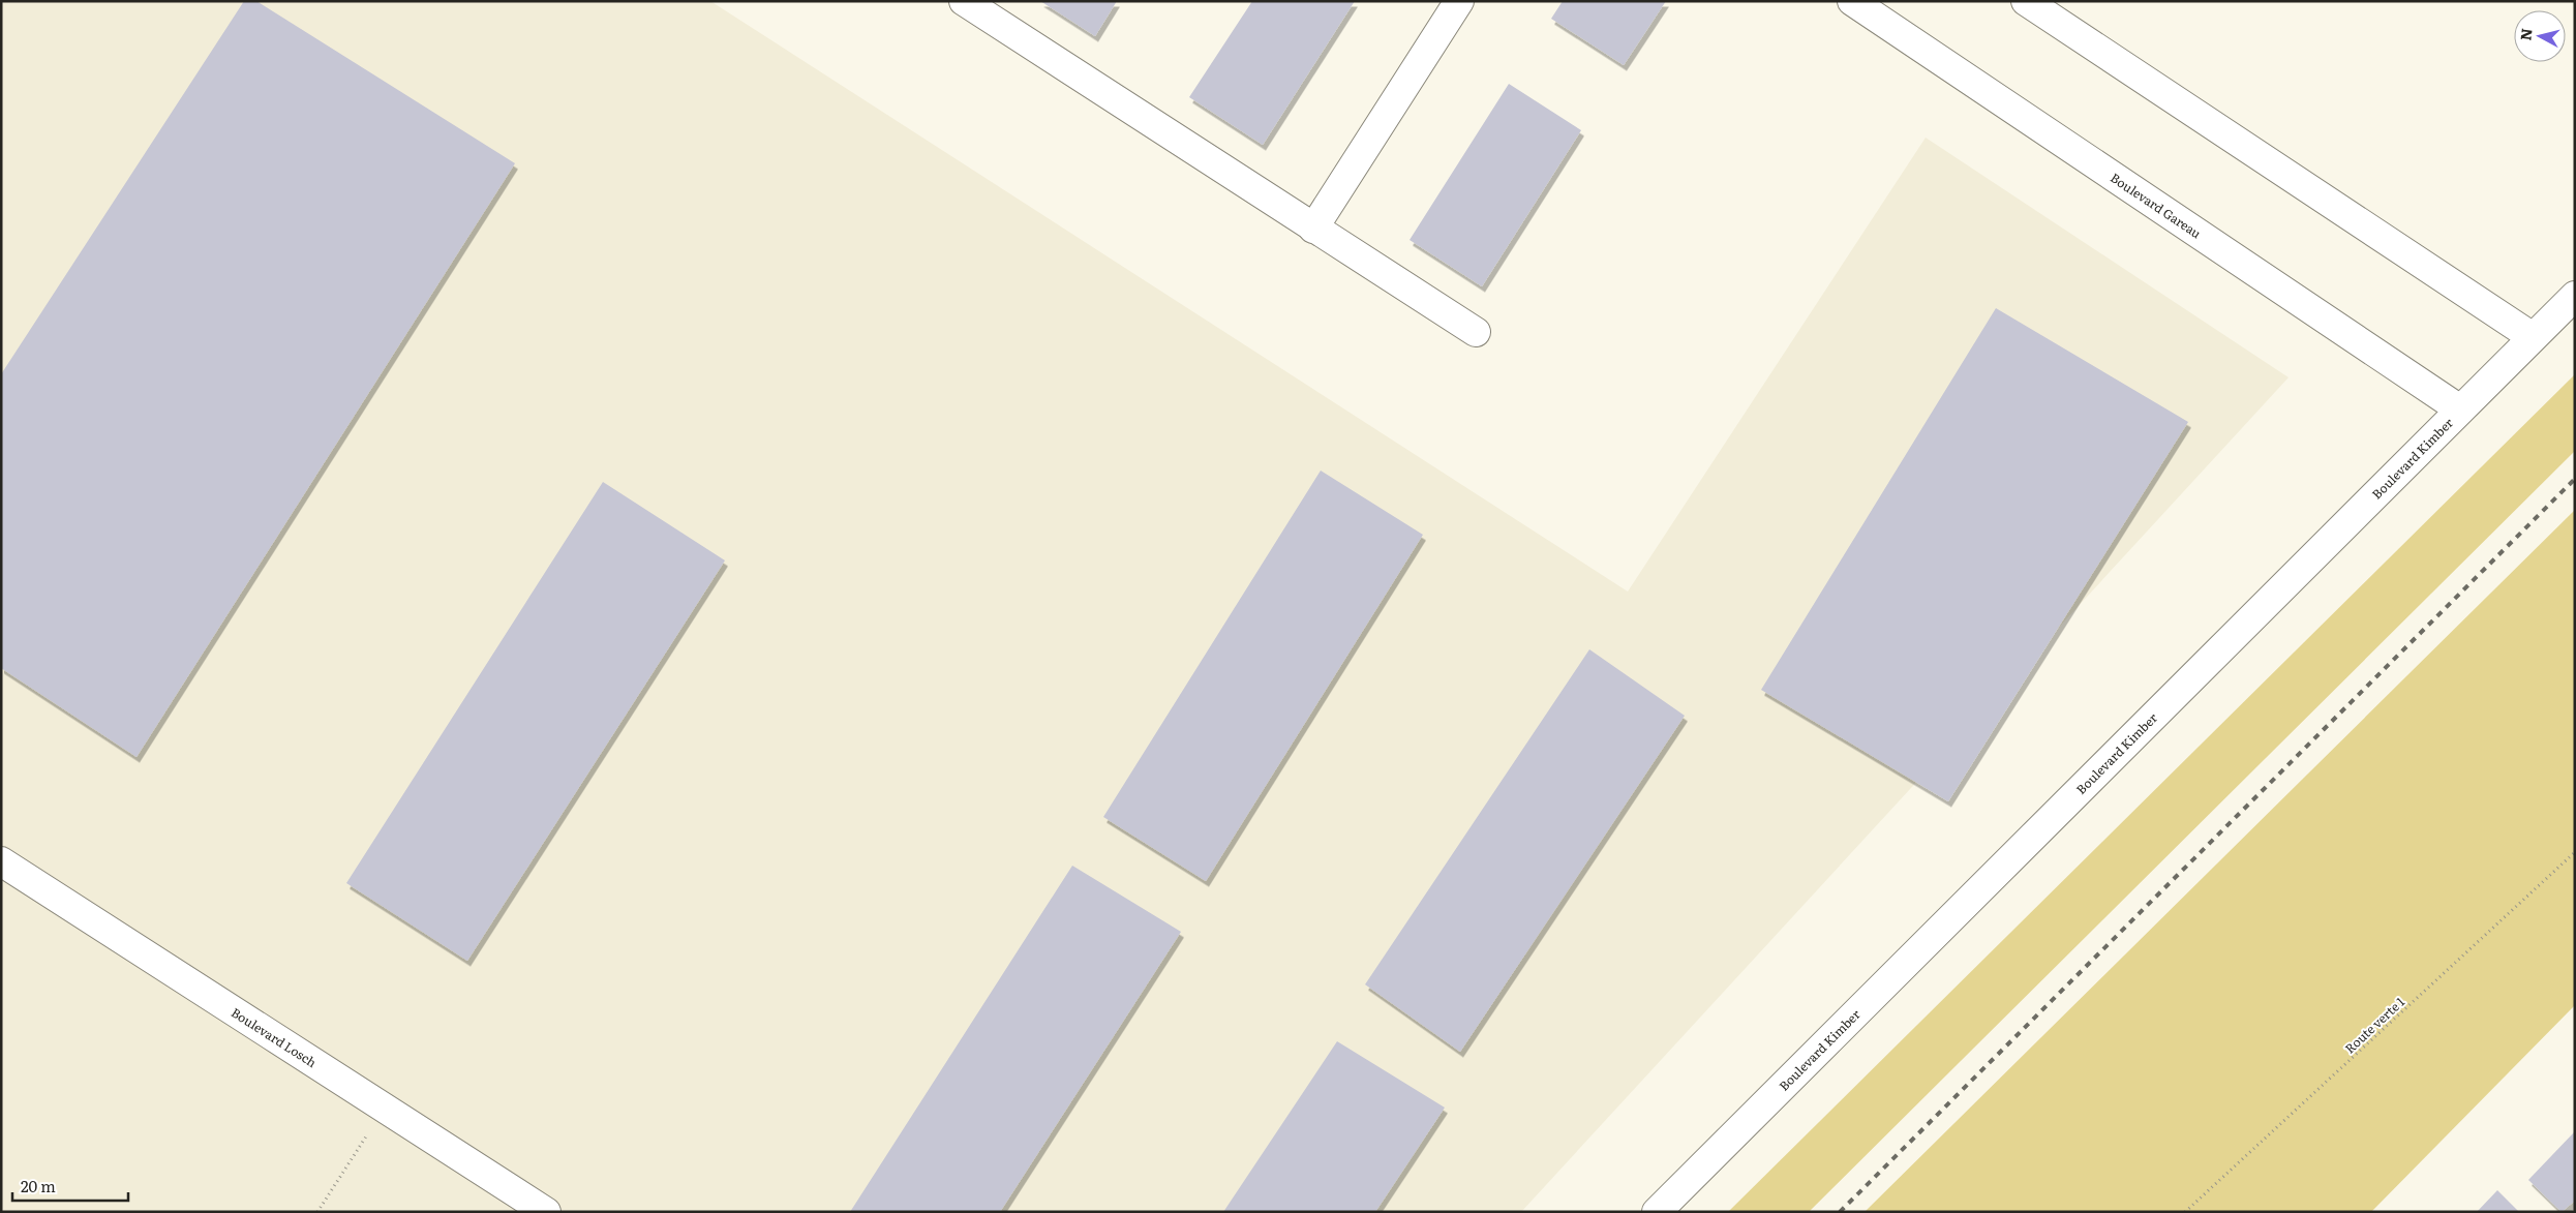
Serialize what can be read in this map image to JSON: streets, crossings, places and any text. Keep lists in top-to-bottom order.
{
  "streets": {
    "street": ["Boulevard Gareau", "Boulevard Kimber", "Boulevard Losch"],
    "path": ["Route verte 1"]
  },
  "crossings": [
    ["Boulevard Gareau", "Boulevard Kimber"]
  ],
  "scale_bar": "20 m",
  "north": "left"
}
